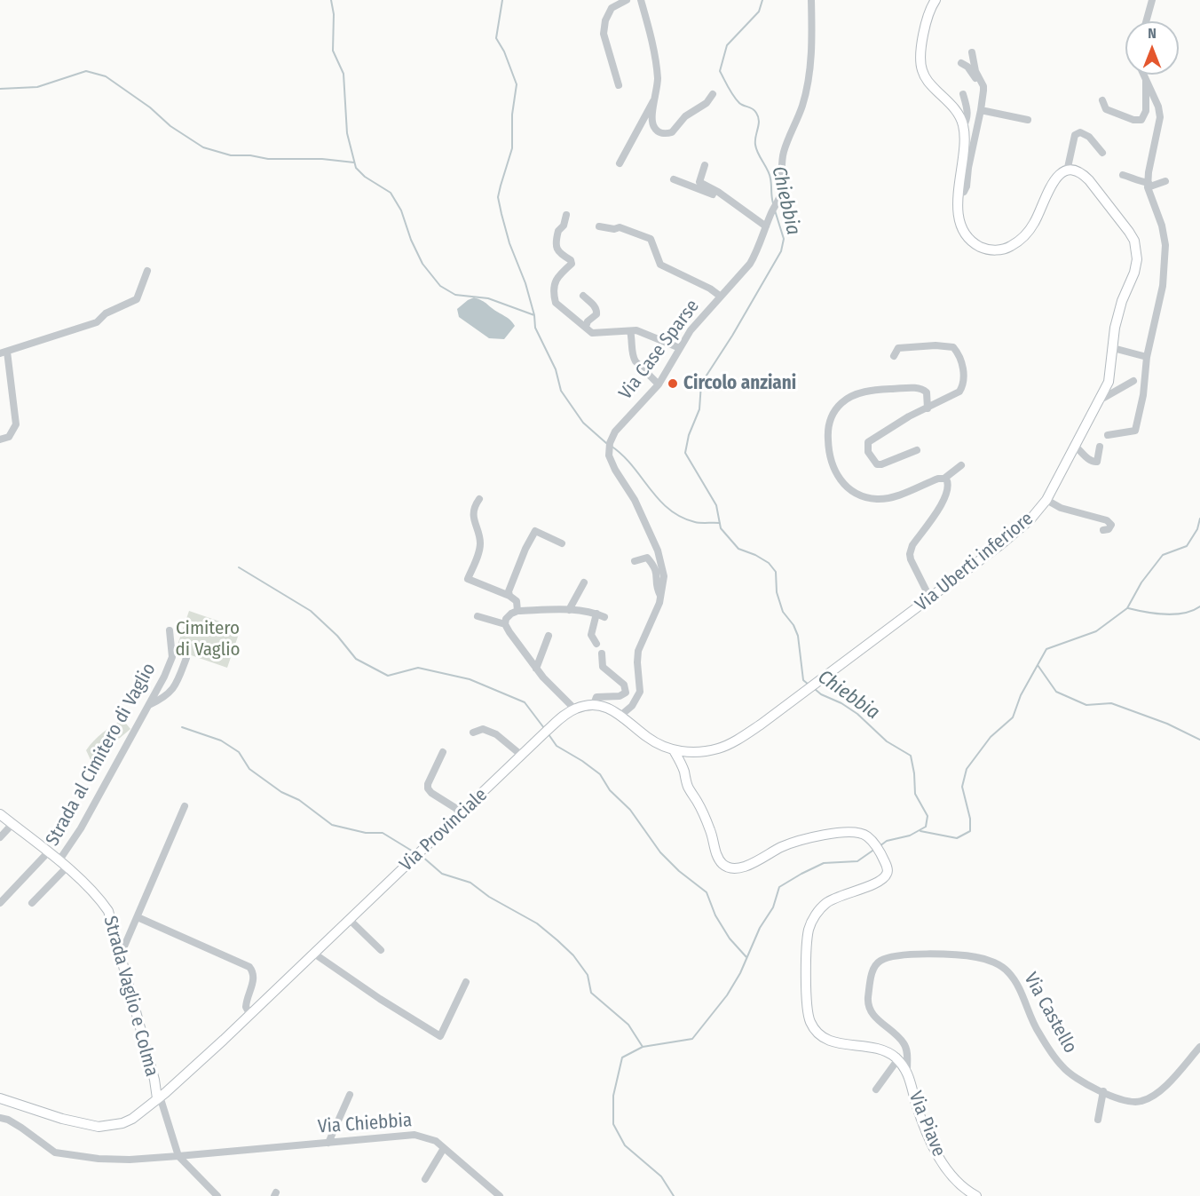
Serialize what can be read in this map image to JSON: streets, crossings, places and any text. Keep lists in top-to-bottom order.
{
  "streets": {
    "main road": [
      "Via Uberti inferiore",
      "Via Provinciale",
      "Strada Vaglio e Colma",
      "Via Piave"
    ],
    "street": [
      "Via Case Sparse",
      "Strada al Cimitero di Vaglio",
      "Via Castello",
      "Via Chiebbia"
    ]
  },
  "crossings": [
    ["Via Case Sparse", "Via Uberti inferiore"],
    ["Strada al Cimitero di Vaglio", "Strada Vaglio e Colma"],
    ["Via Provinciale", "Strada Vaglio e Colma"],
    ["Via Castello", "Via Piave"]
  ],
  "water": ["Chiebbia"],
  "parks": ["Cimitero di Vaglio"],
  "places": ["Circolo anziani"],
  "north": "top"
}
